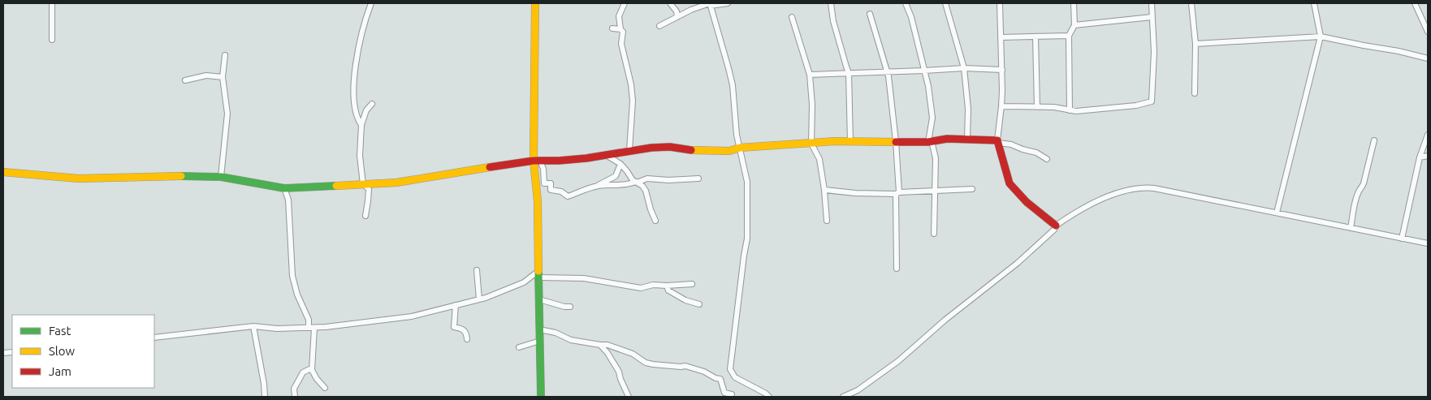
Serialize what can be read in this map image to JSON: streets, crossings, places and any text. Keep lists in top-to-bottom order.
{
  "legend": ["Fast", "Slow", "Jam"]
}
